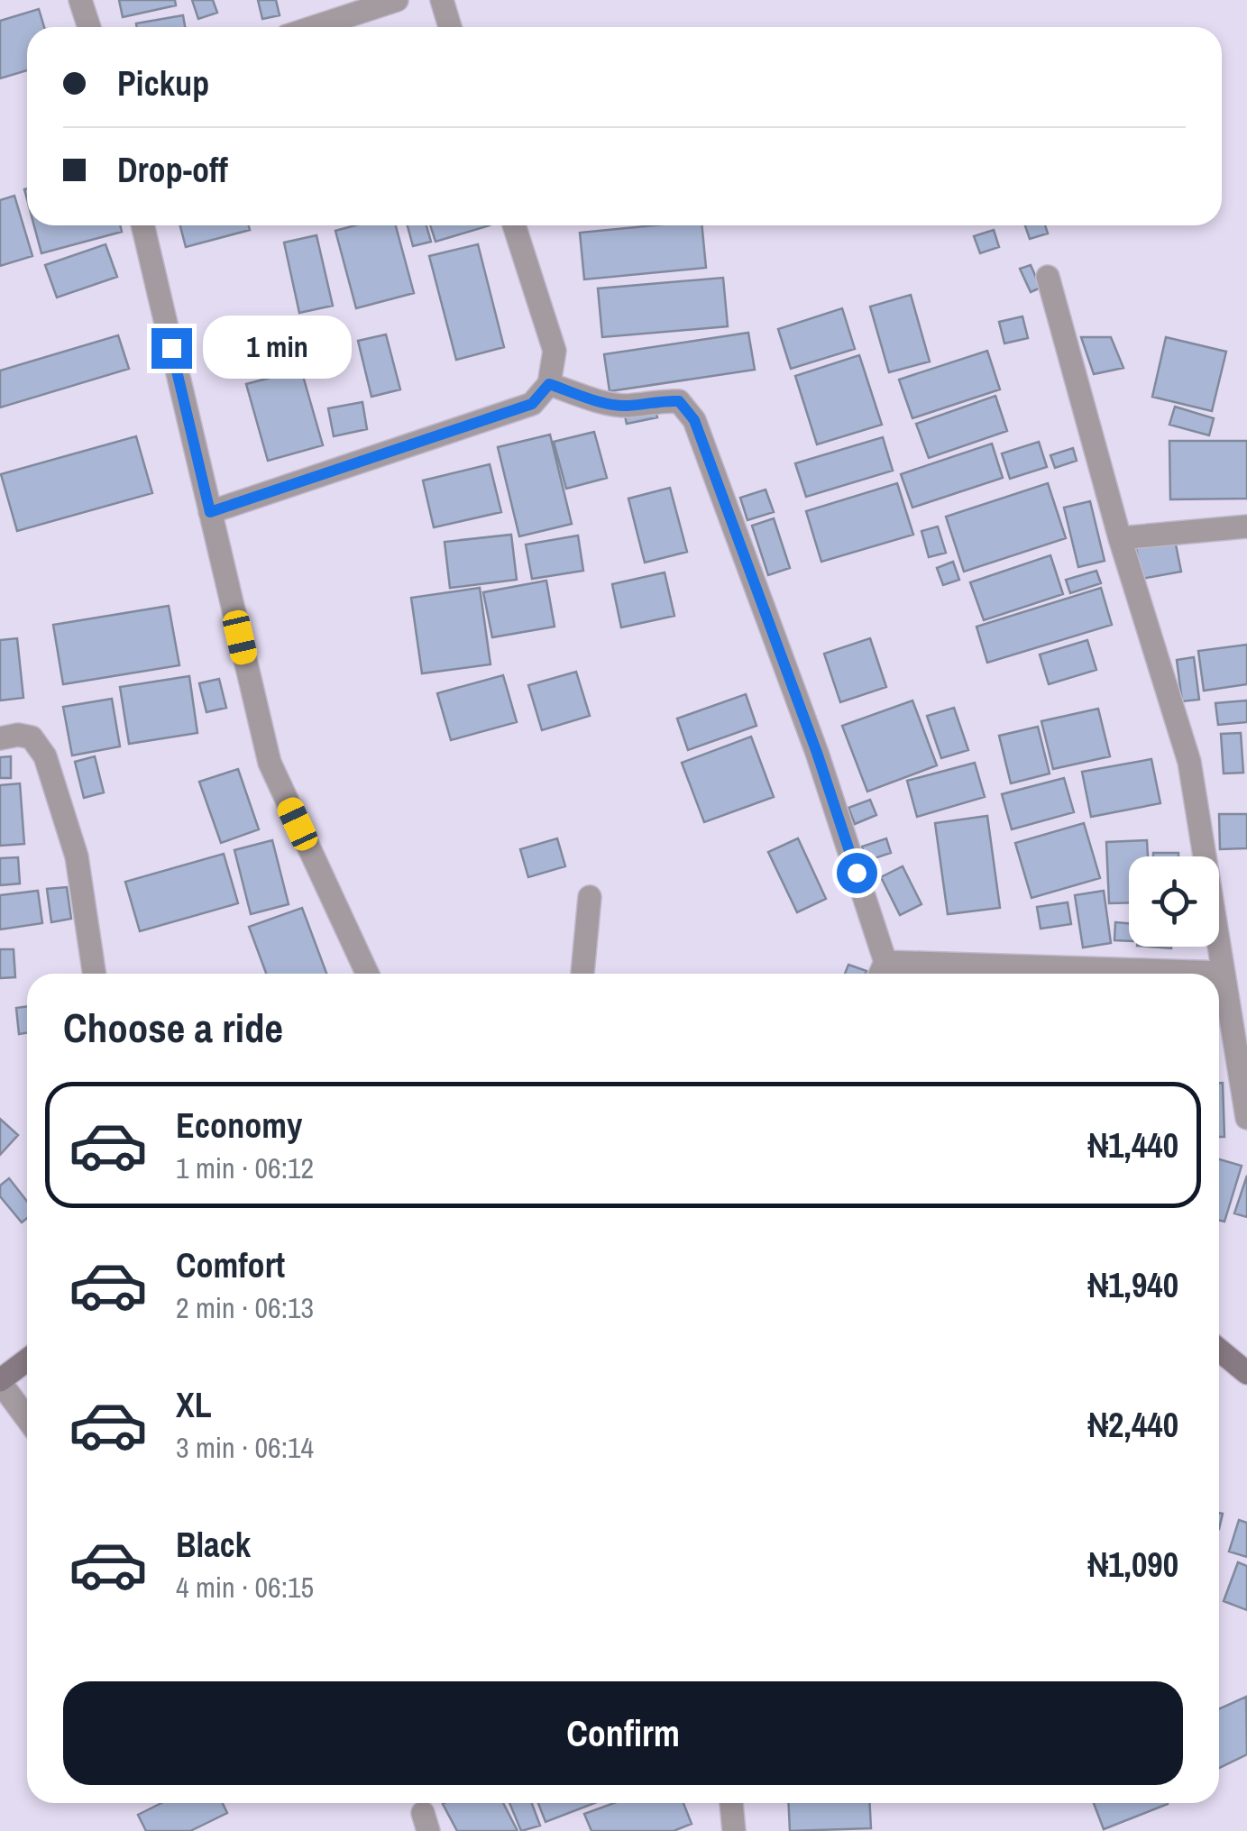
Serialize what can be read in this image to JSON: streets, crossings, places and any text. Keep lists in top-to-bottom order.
{
  "page": {
    "banner": ["Pickup", "Drop-off"],
    "bubble": "1 min",
    "heading": "Choose a ride",
    "list": [
      {
        "name": "Economy",
        "note": "1 min · 06:12",
        "value": "₦1,440"
      },
      {
        "name": "Comfort",
        "note": "2 min · 06:13",
        "value": "₦1,940"
      },
      {
        "name": "XL",
        "note": "3 min · 06:14",
        "value": "₦2,440"
      },
      {
        "name": "Black",
        "note": "4 min · 06:15",
        "value": "₦1,090"
      }
    ],
    "buttons": "Confirm"
  }
}
